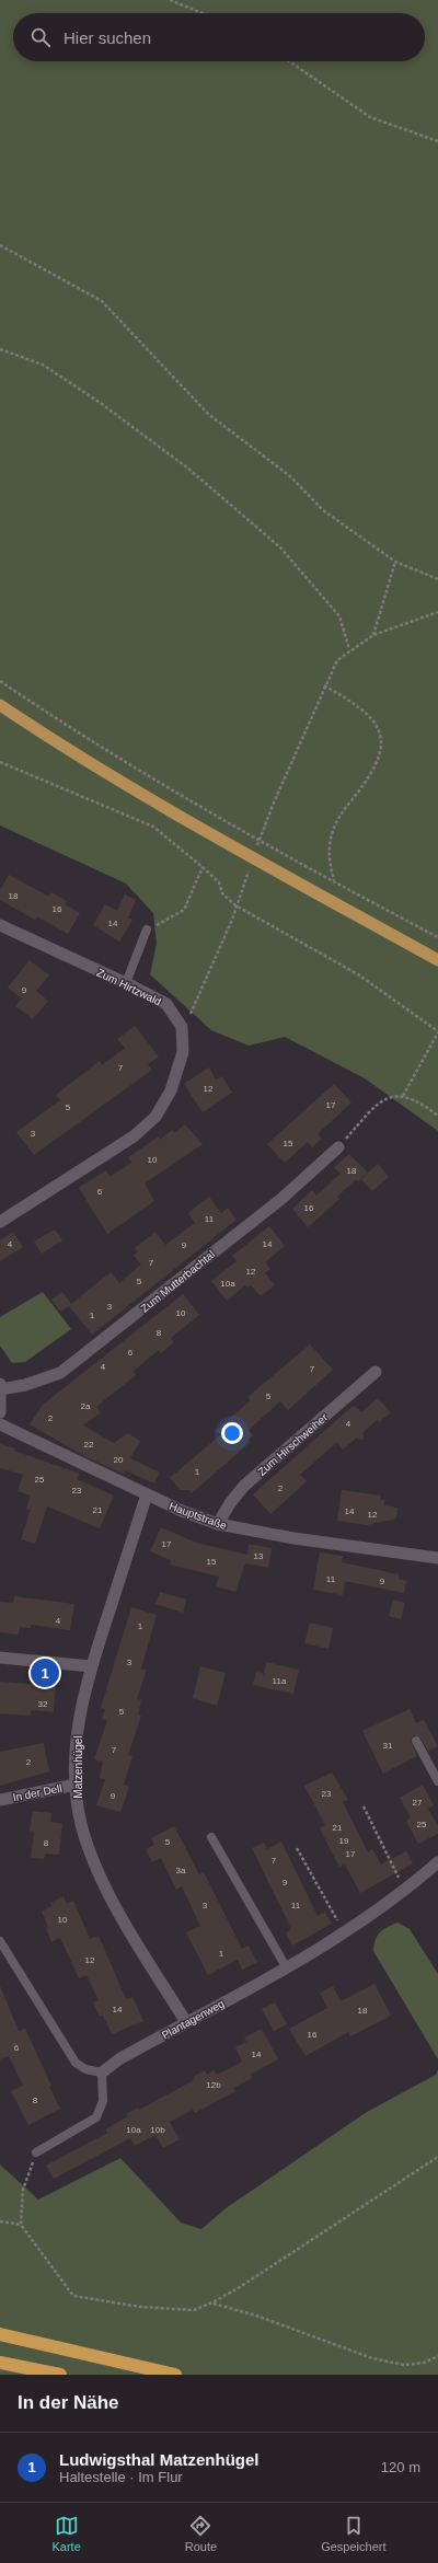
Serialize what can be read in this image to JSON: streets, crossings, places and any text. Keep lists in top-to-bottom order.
{
  "streets": {
    "street": [
      "Zum Hirtzwald",
      "Zum Mutterbachtal",
      "Zum Hirschweiher",
      "Hauptstraße",
      "Matzenhügel",
      "In der Dell",
      "Plantagenweg"
    ]
  },
  "crossings": [
    ["Zum Hirschweiher", "Hauptstraße"],
    ["Hauptstraße", "Matzenhügel"],
    ["Matzenhügel", "In der Dell"],
    ["Matzenhügel", "Plantagenweg"]
  ],
  "house_numbers": [
    "18",
    "16",
    "14",
    "9",
    "7",
    "12",
    "17",
    "5",
    "3",
    "15",
    "10",
    "18",
    "6",
    "16",
    "11",
    "4",
    "14",
    "9",
    "7",
    "12",
    "5",
    "10a",
    "3",
    "10",
    "1",
    "8",
    "6",
    "4",
    "7",
    "5",
    "2a",
    "2",
    "4",
    "22",
    "20",
    "1",
    "25",
    "2",
    "23",
    "21",
    "14",
    "12",
    "17",
    "13",
    "15",
    "11",
    "9",
    "4",
    "1",
    "3",
    "11a",
    "32",
    "5",
    "31",
    "7",
    "2",
    "23",
    "9",
    "27",
    "25",
    "21",
    "19",
    "5",
    "8",
    "17",
    "7",
    "3a",
    "9",
    "3",
    "11",
    "10",
    "1",
    "12",
    "14",
    "18",
    "16",
    "6",
    "14",
    "12b",
    "8",
    "10a",
    "10b"
  ],
  "page": {
    "search": "Hier suchen",
    "pins": "1",
    "heading": "In der Nähe",
    "list": [
      {
        "mark": "1",
        "name": "Ludwigsthal Matzenhügel",
        "note": "Haltestelle · Im Flur",
        "value": "120 m"
      }
    ],
    "nav": ["Karte", "Route", "Gespeichert"]
  }
}
